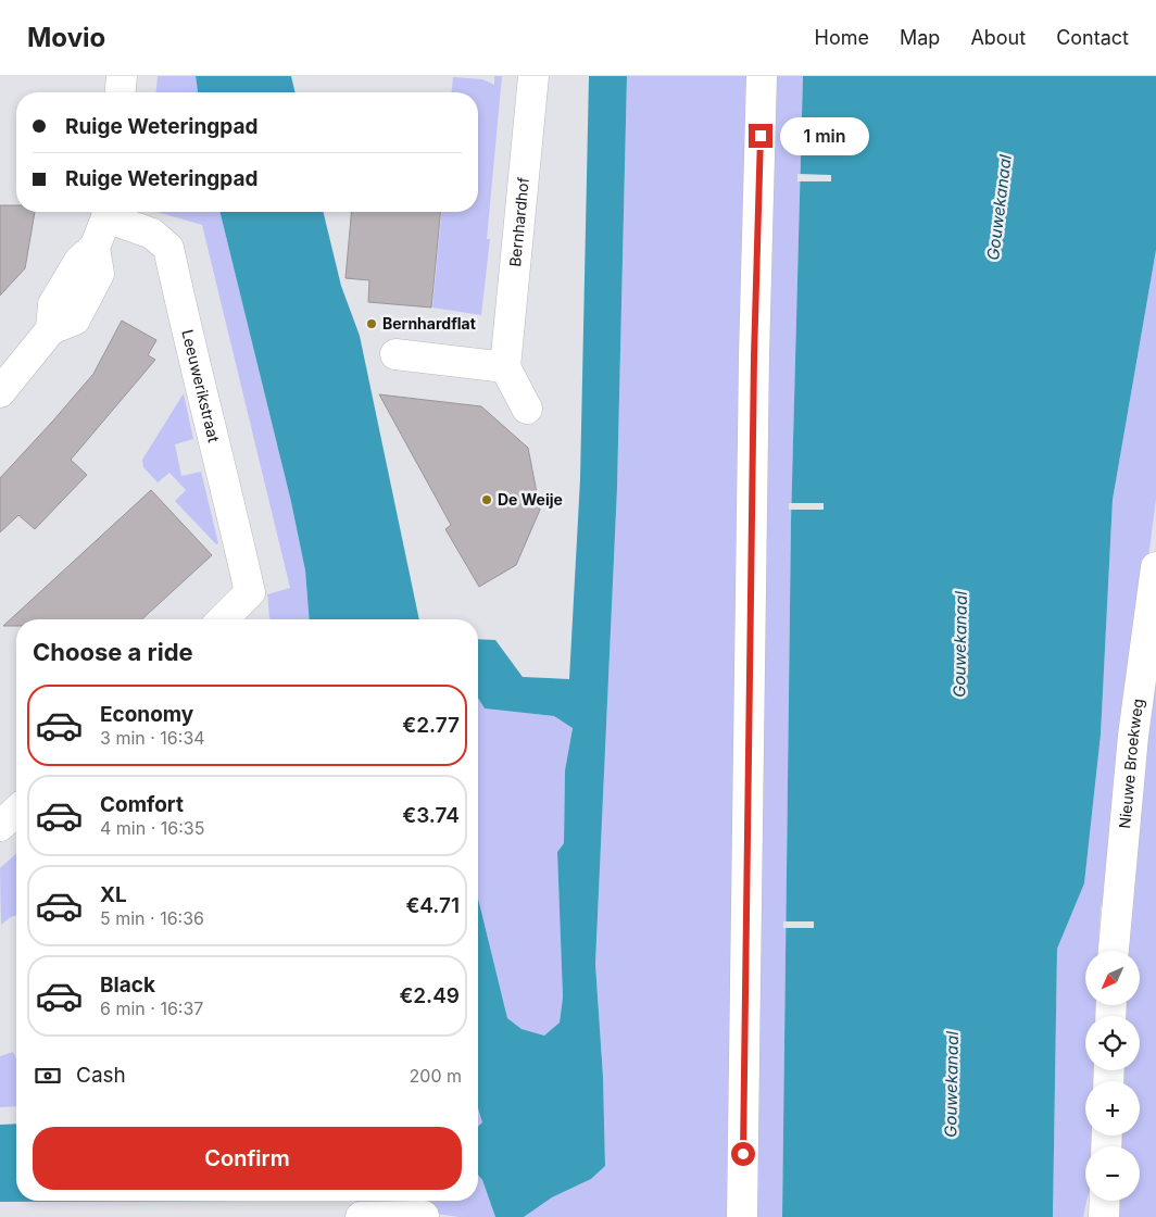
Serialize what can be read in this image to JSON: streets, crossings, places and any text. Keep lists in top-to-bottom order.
{
  "streets": {
    "street": ["Bernhardhof", "Leeuwerikstraat", "Nieuwe Broekweg"]
  },
  "water": ["Gouwekanaal"],
  "places": ["Bernhardflat", "De Weije"],
  "north": "bottom left",
  "page": {
    "header": "Movio",
    "nav": [
      "Home",
      "Map",
      "About",
      "Contact"
    ],
    "banner": ["Ruige Weteringpad", "Ruige Weteringpad"],
    "bubble": "1 min",
    "heading": "Choose a ride",
    "list": [
      {
        "name": "Economy",
        "note": "3 min · 16:34",
        "value": "€2.77"
      },
      {
        "name": "Comfort",
        "note": "4 min · 16:35",
        "value": "€3.74"
      },
      {
        "name": "XL",
        "note": "5 min · 16:36",
        "value": "€4.71"
      },
      {
        "name": "Black",
        "note": "6 min · 16:37",
        "value": "€2.49"
      }
    ],
    "map_buttons": ["+", "−"],
    "pay": ["Cash", "200 m"],
    "buttons": "Confirm"
  }
}
